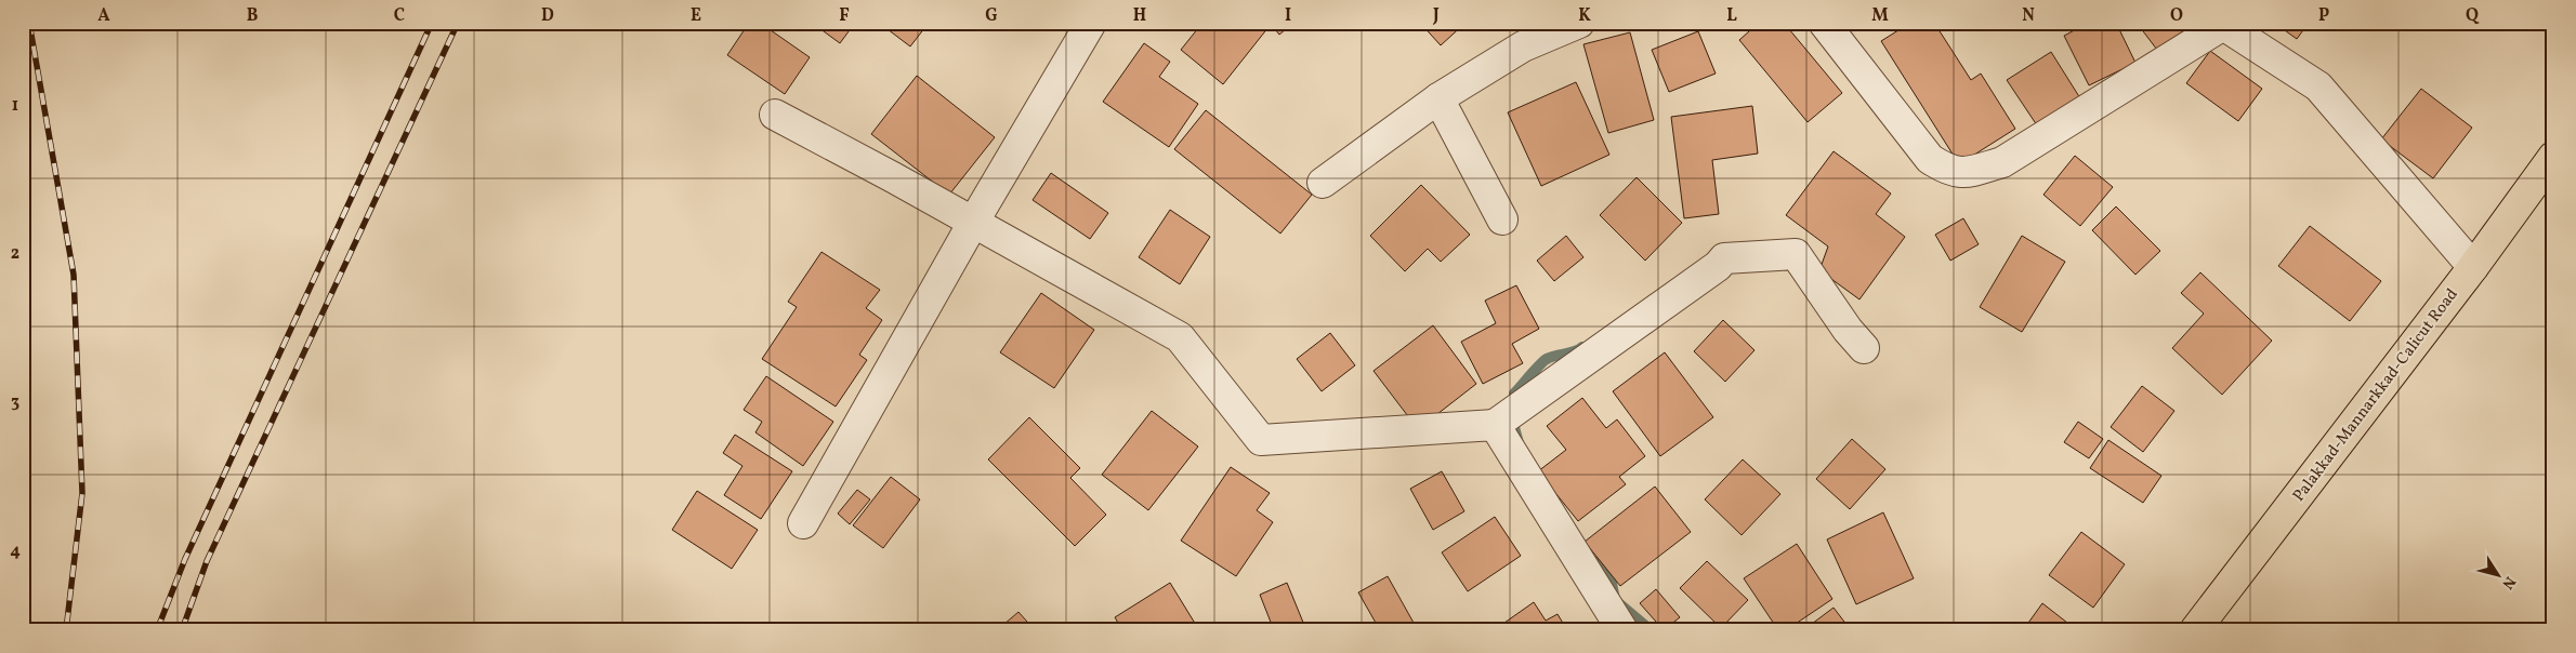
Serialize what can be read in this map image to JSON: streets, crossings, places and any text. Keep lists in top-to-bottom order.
{
  "streets": {
    "highway": ["Palakkad-Mannarkkad-Calicut Road"]
  },
  "north": "bottom right",
  "grid": {
    "columns": [
      "A",
      "B",
      "C",
      "D",
      "E",
      "F",
      "G",
      "H",
      "I",
      "J",
      "K",
      "L",
      "M",
      "N",
      "O",
      "P",
      "Q"
    ],
    "rows": [
      "1",
      "2",
      "3",
      "4"
    ]
  }
}
